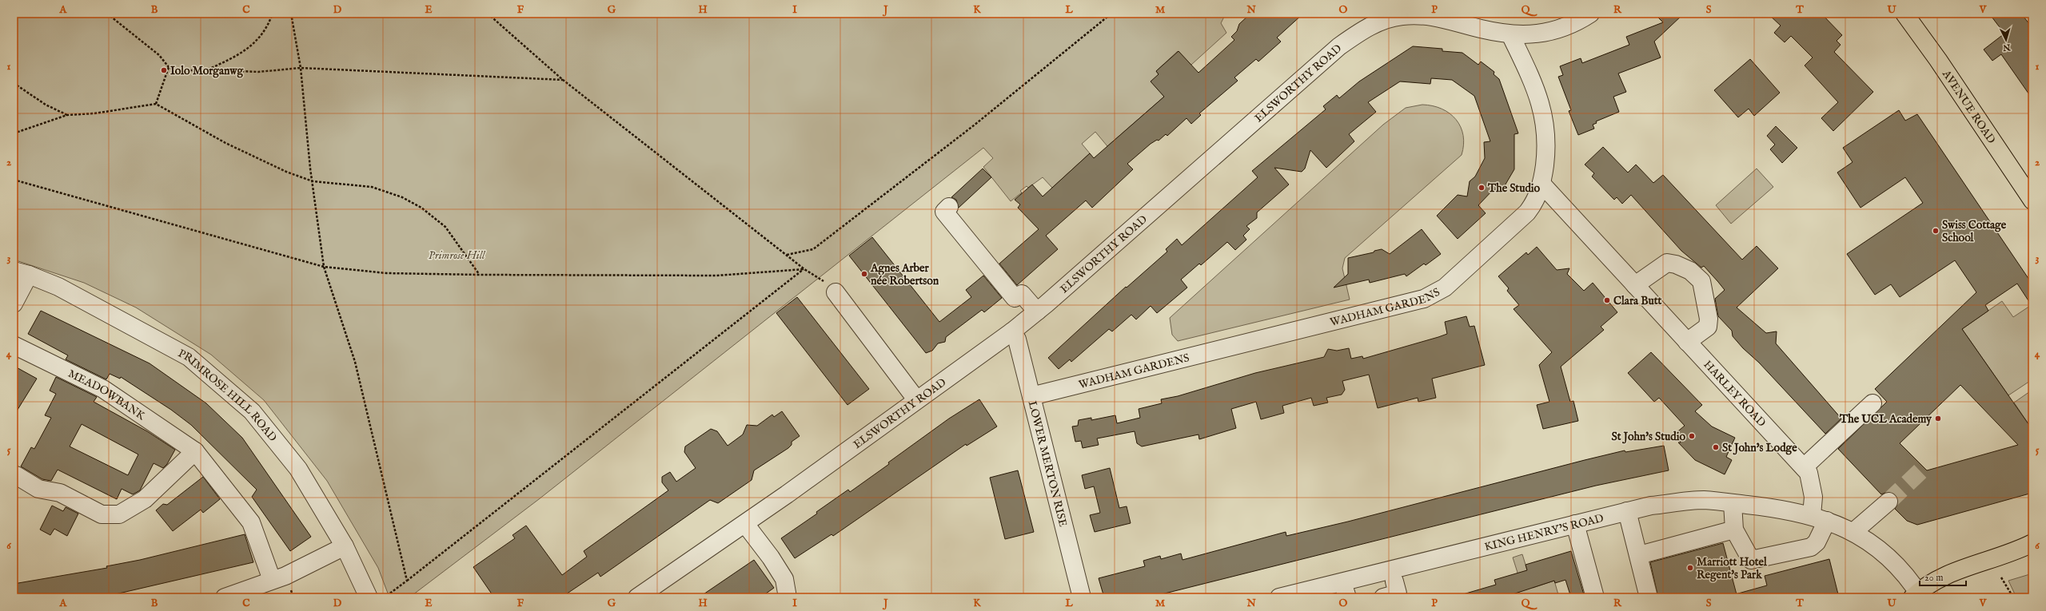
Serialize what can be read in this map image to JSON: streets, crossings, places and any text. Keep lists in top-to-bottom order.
{
  "streets": {
    "main road": ["AVENUE ROAD"],
    "street": [
      "ELSWORTHY ROAD",
      "WADHAM GARDENS",
      "HARLEY ROAD",
      "MEADOWBANK",
      "PRIMROSE HILL ROAD",
      "LOWER MERTON RISE",
      "KING HENRY'S ROAD"
    ]
  },
  "crossings": [
    ["ELSWORTHY ROAD", "WADHAM GARDENS"],
    ["ELSWORTHY ROAD", "LOWER MERTON RISE"],
    ["WADHAM GARDENS", "HARLEY ROAD"],
    ["WADHAM GARDENS", "LOWER MERTON RISE"],
    ["HARLEY ROAD", "KING HENRY'S ROAD"]
  ],
  "parks": ["Primrose Hill"],
  "places": [
    "Iolo Morganwg",
    "The Studio",
    "Swiss Cottage School",
    "Agnes Arber née Robertson",
    "Clara Butt",
    "The UCL Academy",
    "St John's Studio",
    "St John's Lodge",
    "Marriott Hotel Regent's Park"
  ],
  "scale_bar": "20 m",
  "north": "bottom",
  "grid": {
    "columns": [
      "A",
      "B",
      "C",
      "D",
      "E",
      "F",
      "G",
      "H",
      "I",
      "J",
      "K",
      "L",
      "M",
      "N",
      "O",
      "P",
      "Q",
      "R",
      "S",
      "T",
      "U",
      "V"
    ],
    "rows": [
      "1",
      "2",
      "3",
      "4",
      "5",
      "6"
    ]
  }
}
